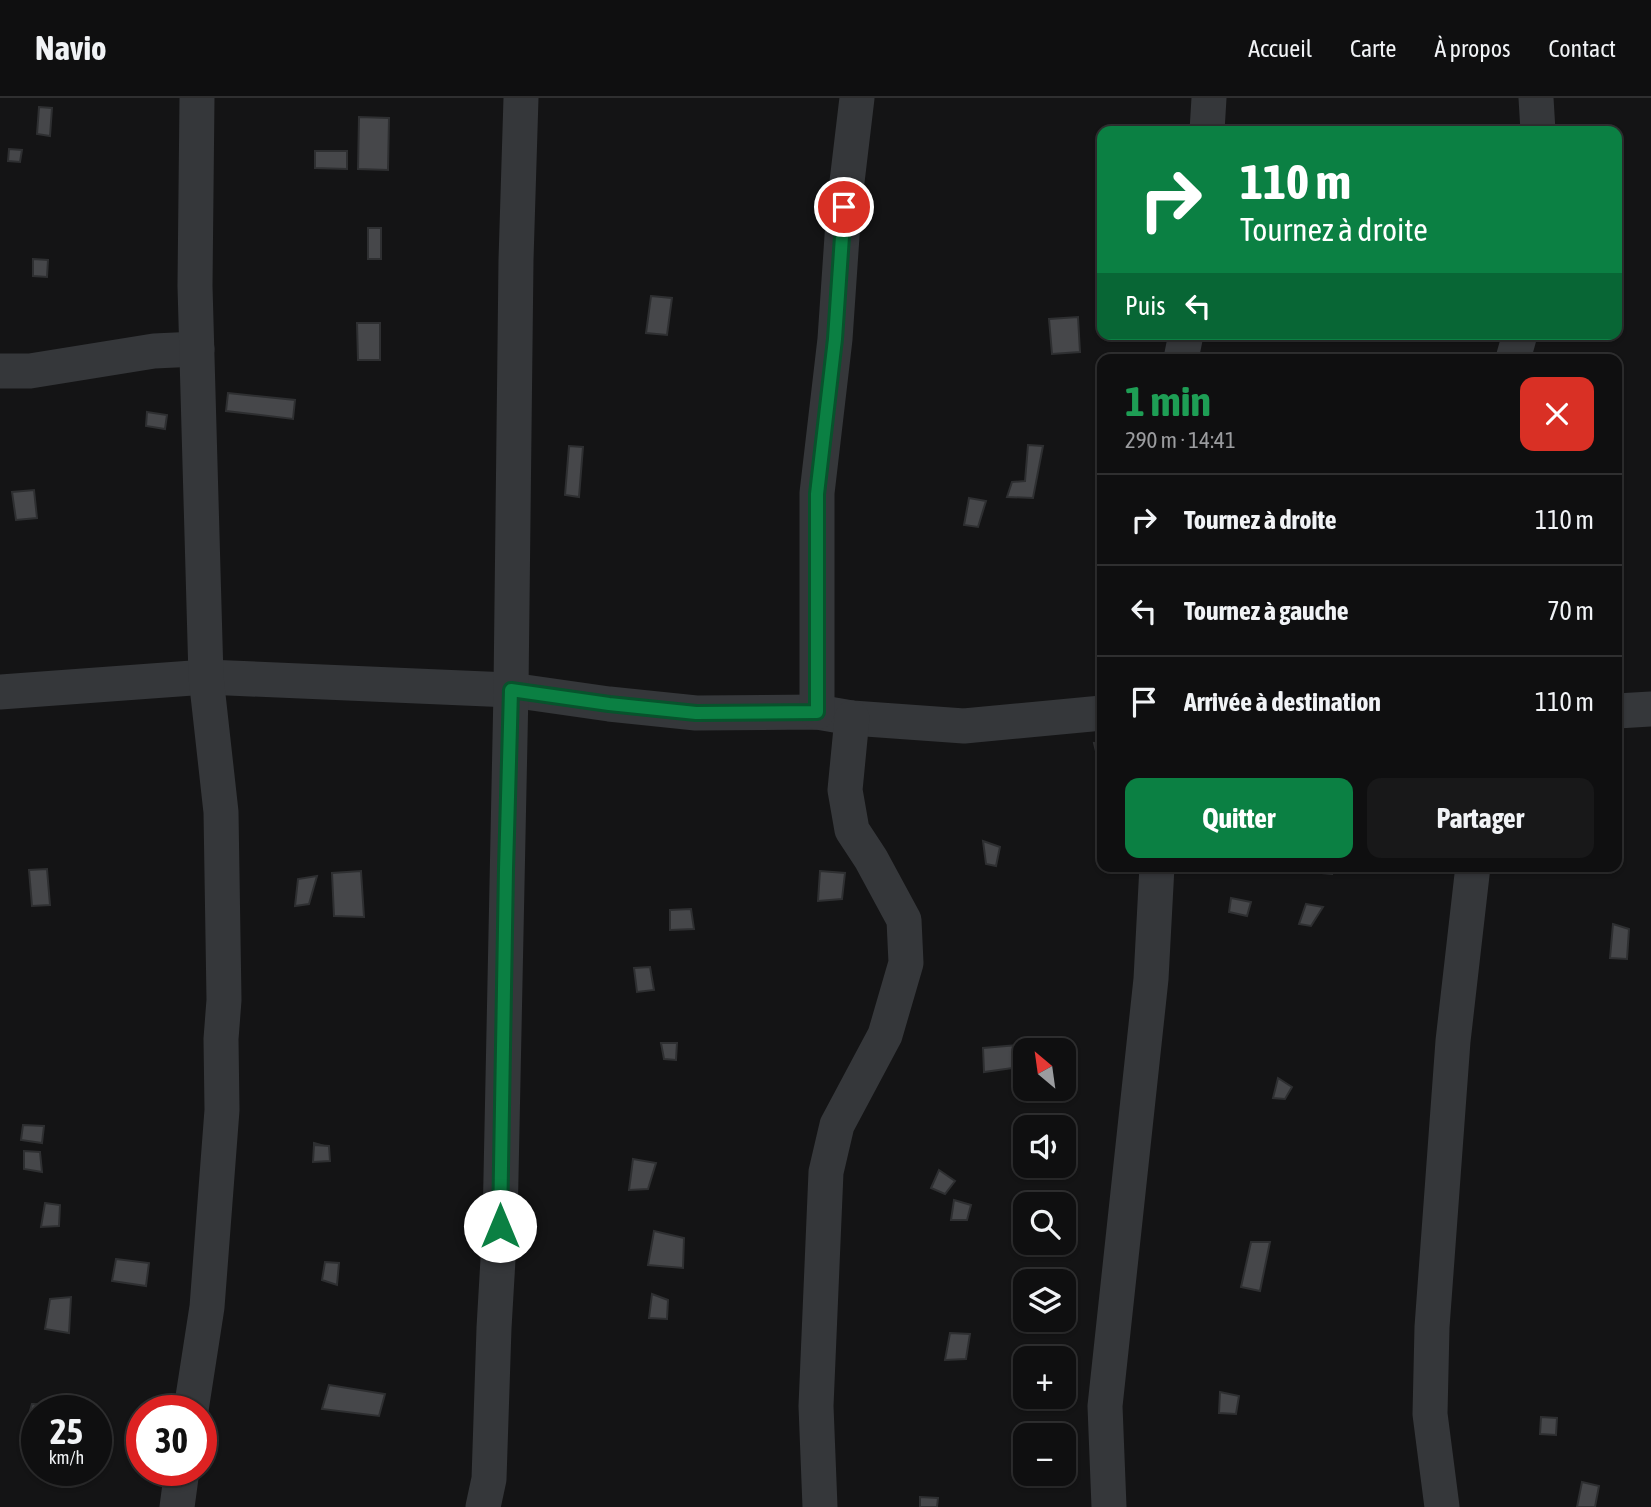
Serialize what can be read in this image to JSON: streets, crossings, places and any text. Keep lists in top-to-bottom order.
{
  "north": "top left",
  "page": {
    "header": "Navio",
    "nav": [
      "Accueil",
      "Carte",
      "À propos",
      "Contact"
    ],
    "turn": ["110 m", "Tournez à droite"],
    "then": "Puis",
    "heading": ["1 min", "290 m · 14:41"],
    "list": [
      {
        "name": "Tournez à droite",
        "value": "110 m"
      },
      {
        "name": "Tournez à gauche",
        "value": "70 m"
      },
      {
        "name": "Arrivée à destination",
        "value": "110 m"
      }
    ],
    "buttons": ["Quitter", "Partager"],
    "map_buttons": ["+", "−"],
    "speed": "25 km/h",
    "limit": "30"
  }
}
